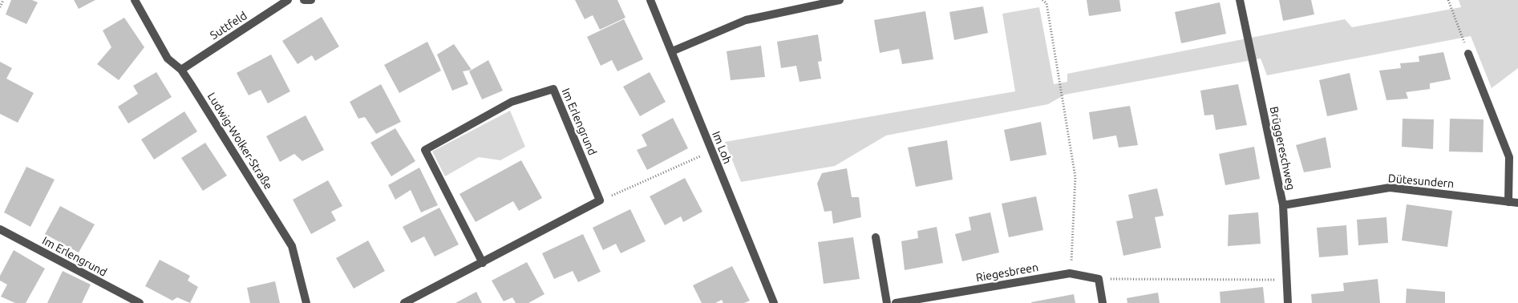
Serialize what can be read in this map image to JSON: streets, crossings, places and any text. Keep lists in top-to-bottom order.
{
  "streets": {
    "street": [
      "Suttfeld",
      "Im Erlengrund",
      "Ludwig-Wolker-Straße",
      "Im Loh",
      "Brüggereschweg",
      "Dütesundern",
      "Riegesbreen"
    ]
  },
  "crossings": [
    ["Suttfeld", "Ludwig-Wolker-Straße"],
    ["Brüggereschweg", "Dütesundern"]
  ]
}
